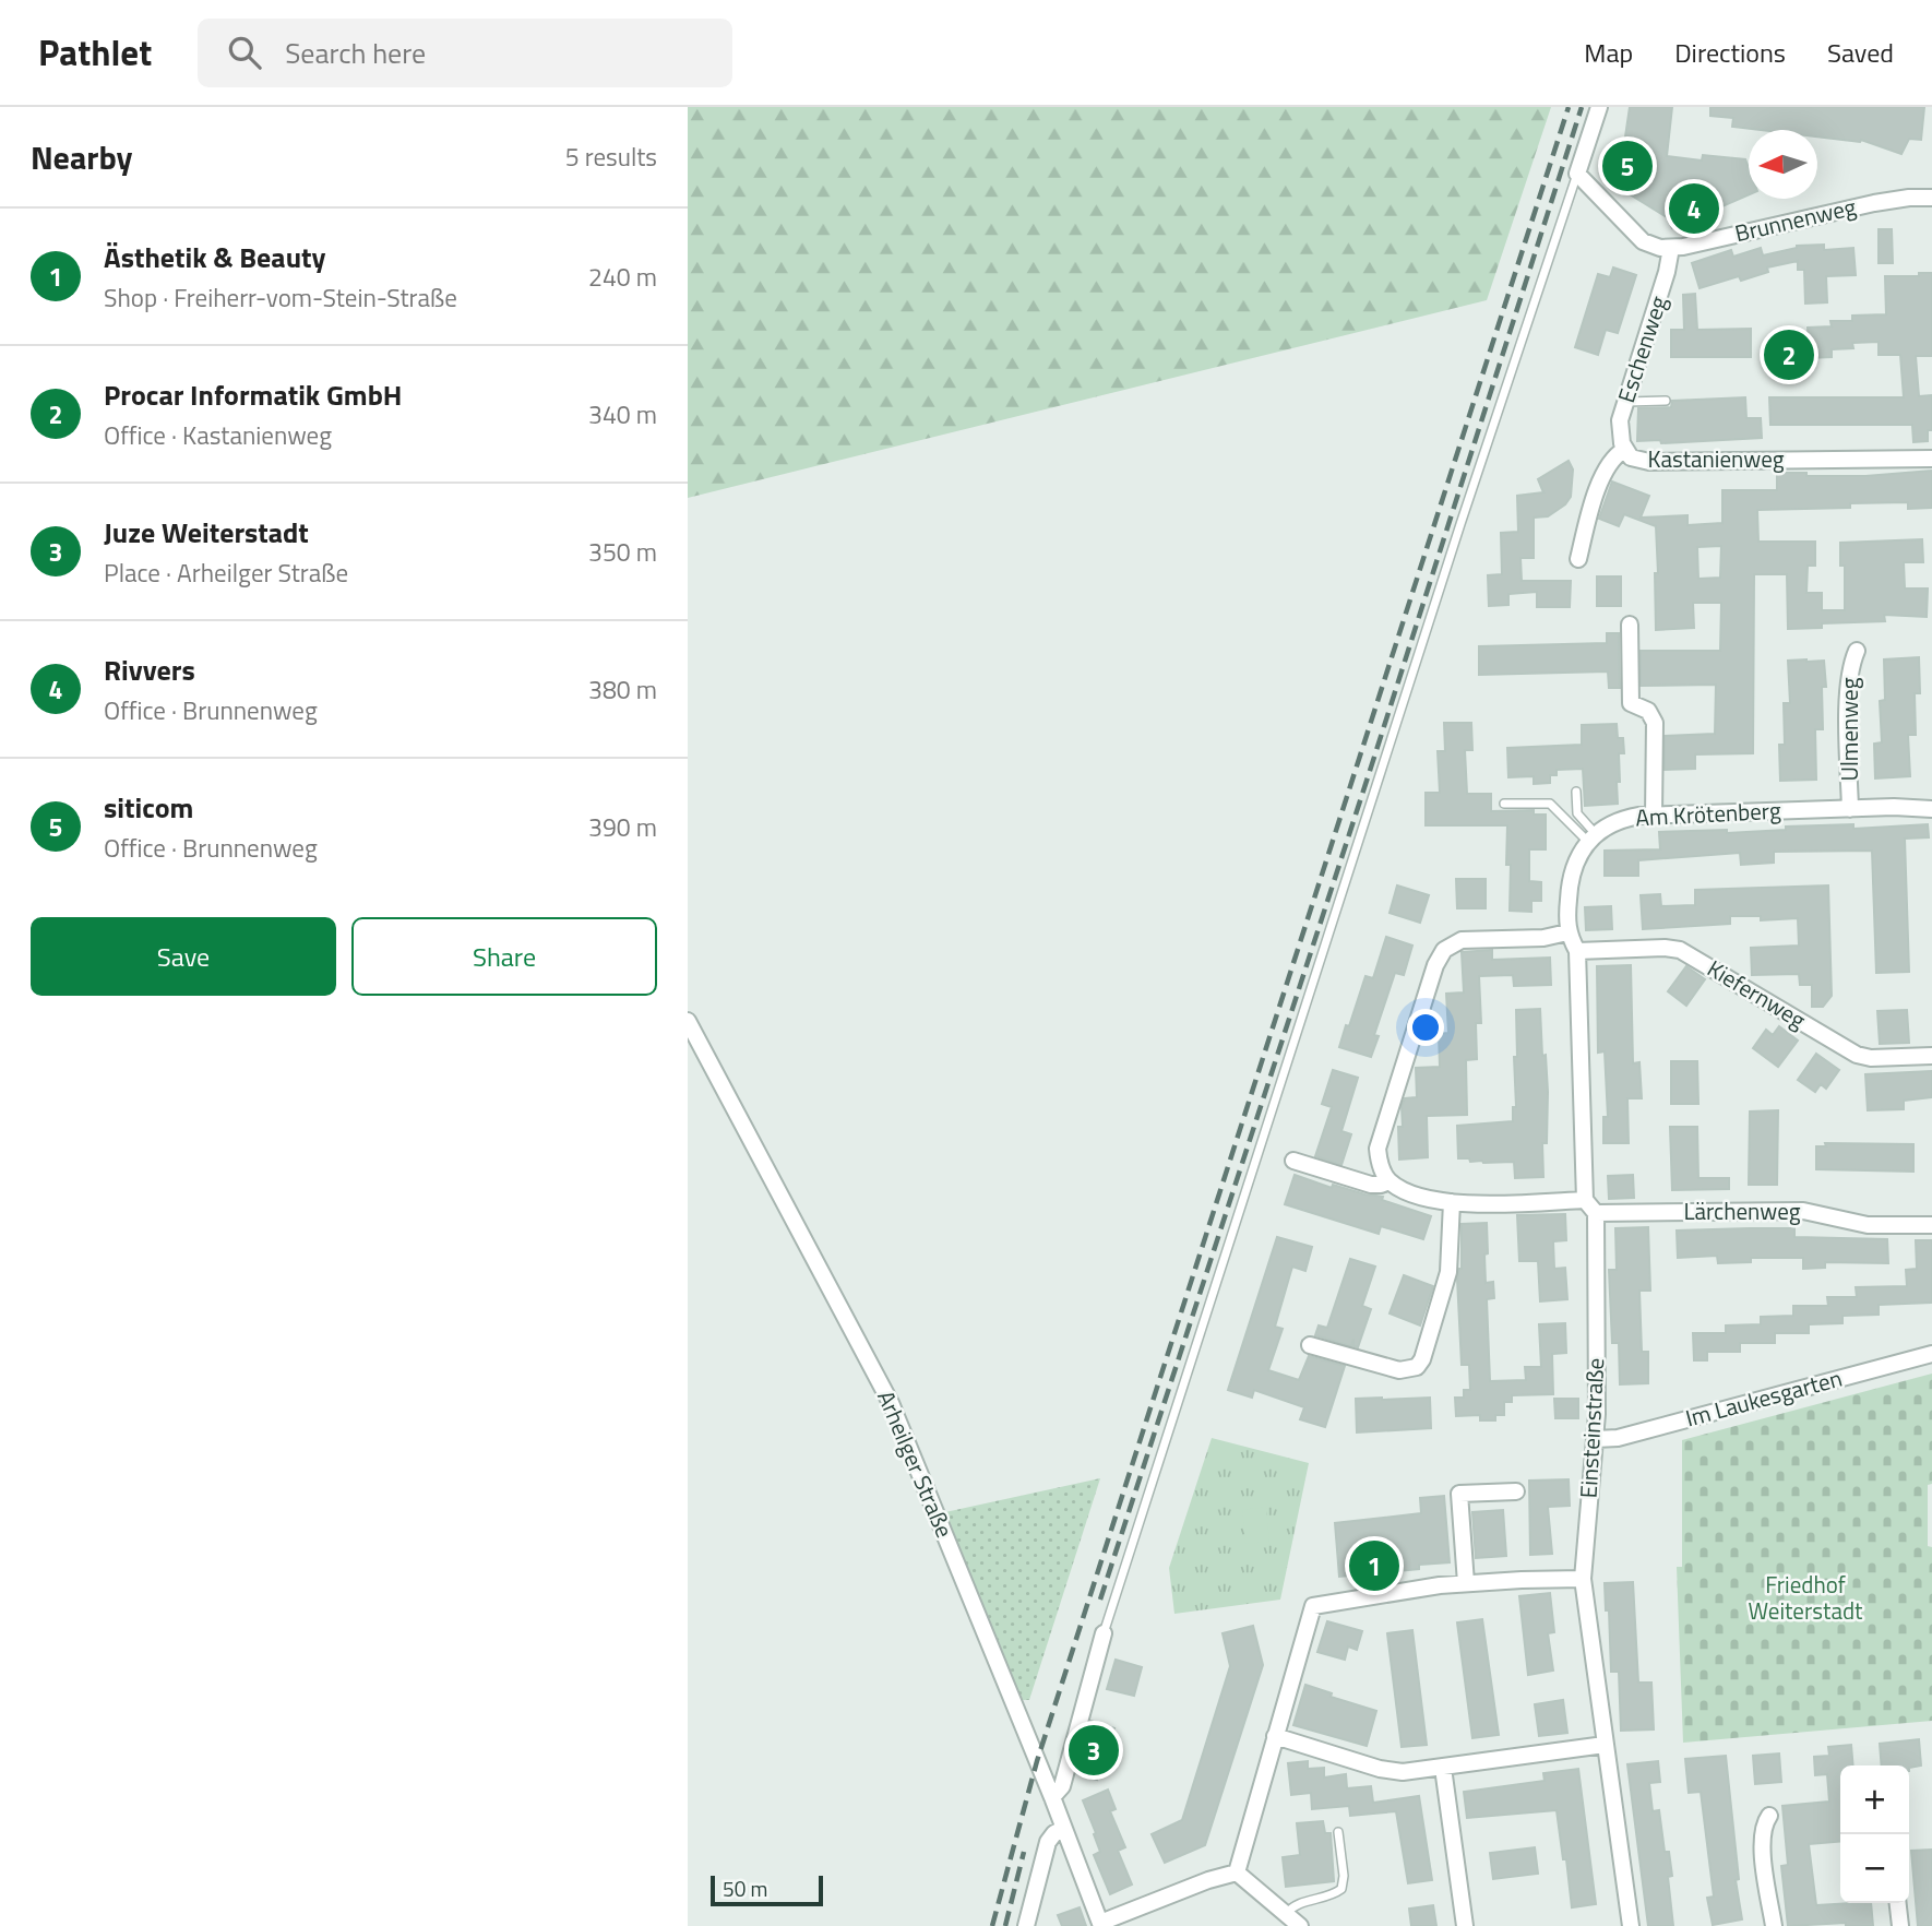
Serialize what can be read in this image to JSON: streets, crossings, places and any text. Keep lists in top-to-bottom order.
{
  "streets": {
    "street": [
      "Brunnenweg",
      "Eschenweg",
      "Kastanienweg",
      "Ulmenweg",
      "Am Krötenberg",
      "Kiefernweg",
      "Lärchenweg",
      "Im Laukesgarten",
      "Einsteinstraße",
      "Arheilger Straße"
    ]
  },
  "crossings": [
    ["Brunnenweg", "Eschenweg"],
    ["Eschenweg", "Kastanienweg"],
    ["Ulmenweg", "Am Krötenberg"],
    ["Kiefernweg", "Einsteinstraße"],
    ["Lärchenweg", "Einsteinstraße"],
    ["Im Laukesgarten", "Einsteinstraße"]
  ],
  "parks": ["Friedhof Weiterstadt"],
  "scale_bar": "50 m",
  "north": "left",
  "page": {
    "header": "Pathlet",
    "search": "Search here",
    "nav": ["Map", "Directions", "Saved"],
    "heading": ["Nearby", "5 results"],
    "pins": [
      "5",
      "4",
      "2",
      "1",
      "3"
    ],
    "list": [
      {
        "mark": "1",
        "name": "Ästhetik & Beauty",
        "note": "Shop · Freiherr-vom-Stein-Straße",
        "value": "240 m"
      },
      {
        "mark": "2",
        "name": "Procar Informatik GmbH",
        "note": "Office · Kastanienweg",
        "value": "340 m"
      },
      {
        "mark": "3",
        "name": "Juze Weiterstadt",
        "note": "Place · Arheilger Straße",
        "value": "350 m"
      },
      {
        "mark": "4",
        "name": "Rivvers",
        "note": "Office · Brunnenweg",
        "value": "380 m"
      },
      {
        "mark": "5",
        "name": "siticom",
        "note": "Office · Brunnenweg",
        "value": "390 m"
      }
    ],
    "buttons": ["Save", "Share"],
    "map_buttons": ["+", "−"],
    "scale": "50 m"
  }
}
